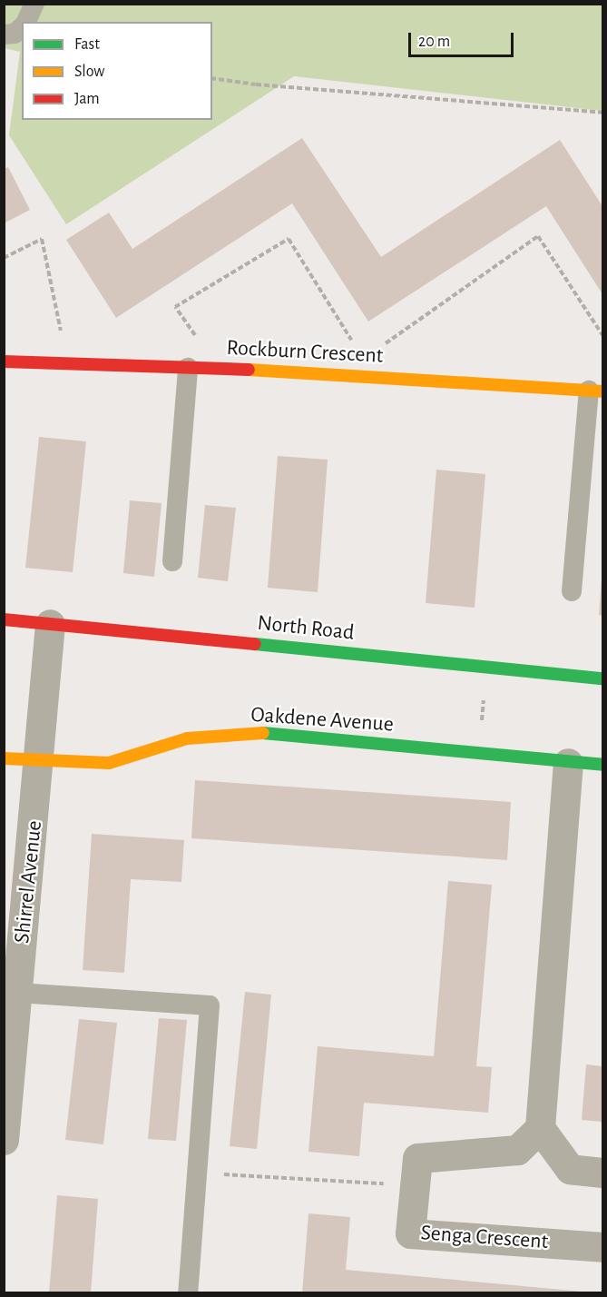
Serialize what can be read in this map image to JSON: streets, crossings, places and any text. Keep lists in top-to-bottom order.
{
  "streets": {
    "street": [
      "Rockburn Crescent",
      "North Road",
      "Oakdene Avenue",
      "Shirrel Avenue",
      "Senga Crescent"
    ]
  },
  "crossings": [
    ["North Road", "Shirrel Avenue"],
    ["Oakdene Avenue", "Shirrel Avenue"]
  ],
  "legend": ["Fast", "Slow", "Jam"],
  "scale_bar": "20 m"
}
